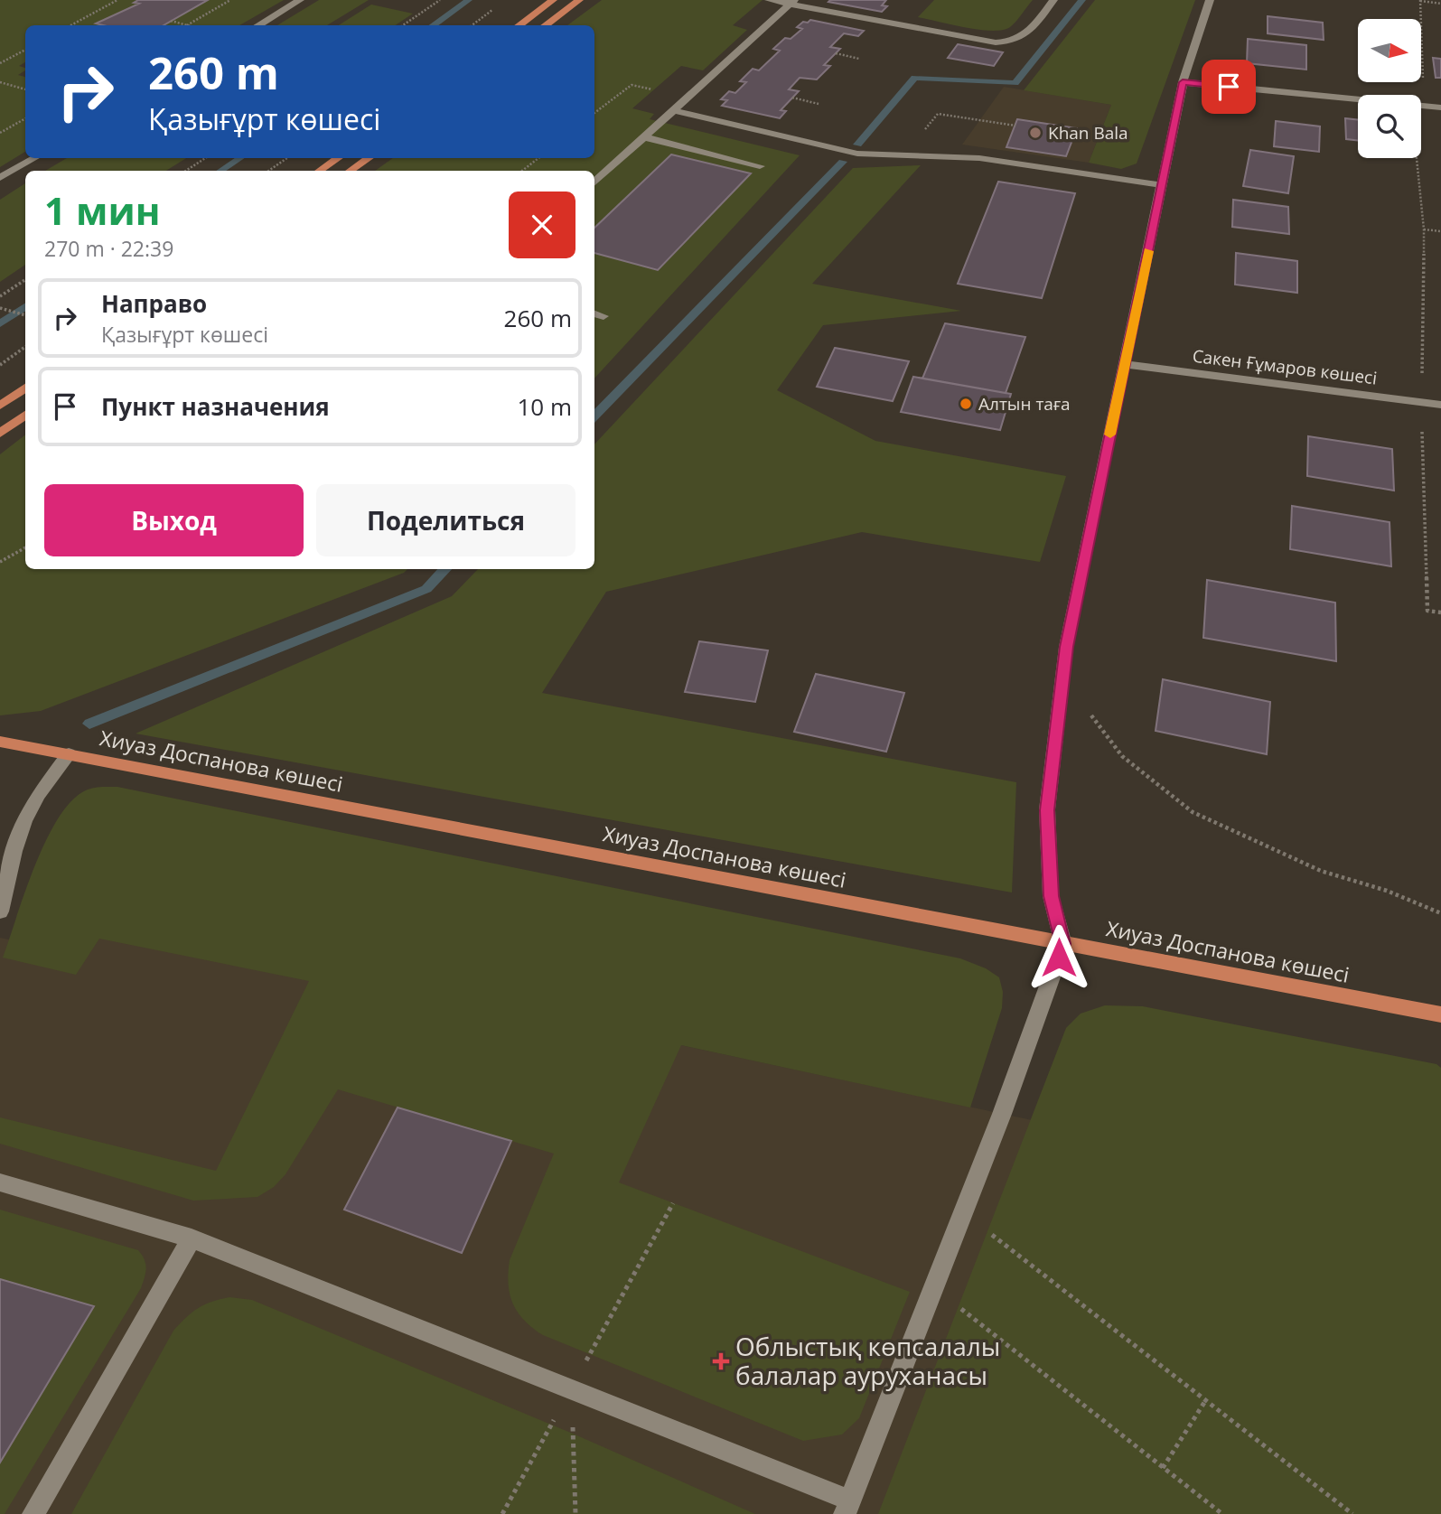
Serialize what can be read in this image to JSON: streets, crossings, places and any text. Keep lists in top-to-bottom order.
{
  "streets": {
    "main road": ["Хиуаз Доспанова көшесі"],
    "street": ["Сакен Ғұмаров көшесі"]
  },
  "places": {
    "other": ["Khan Bala", "Алтын таға"],
    "health": ["Облыстық көпсалалы балалар ауруханасы"]
  },
  "north": "right",
  "page": {
    "turn": ["260 m", "Қазығұрт көшесі"],
    "heading": ["1 мин", "270 m · 22:39"],
    "list": [
      {
        "name": "Направо",
        "note": "Қазығұрт көшесі",
        "value": "260 m"
      },
      {
        "name": "Пункт назначения",
        "value": "10 m"
      }
    ],
    "buttons": ["Выход", "Поделиться"]
  }
}
